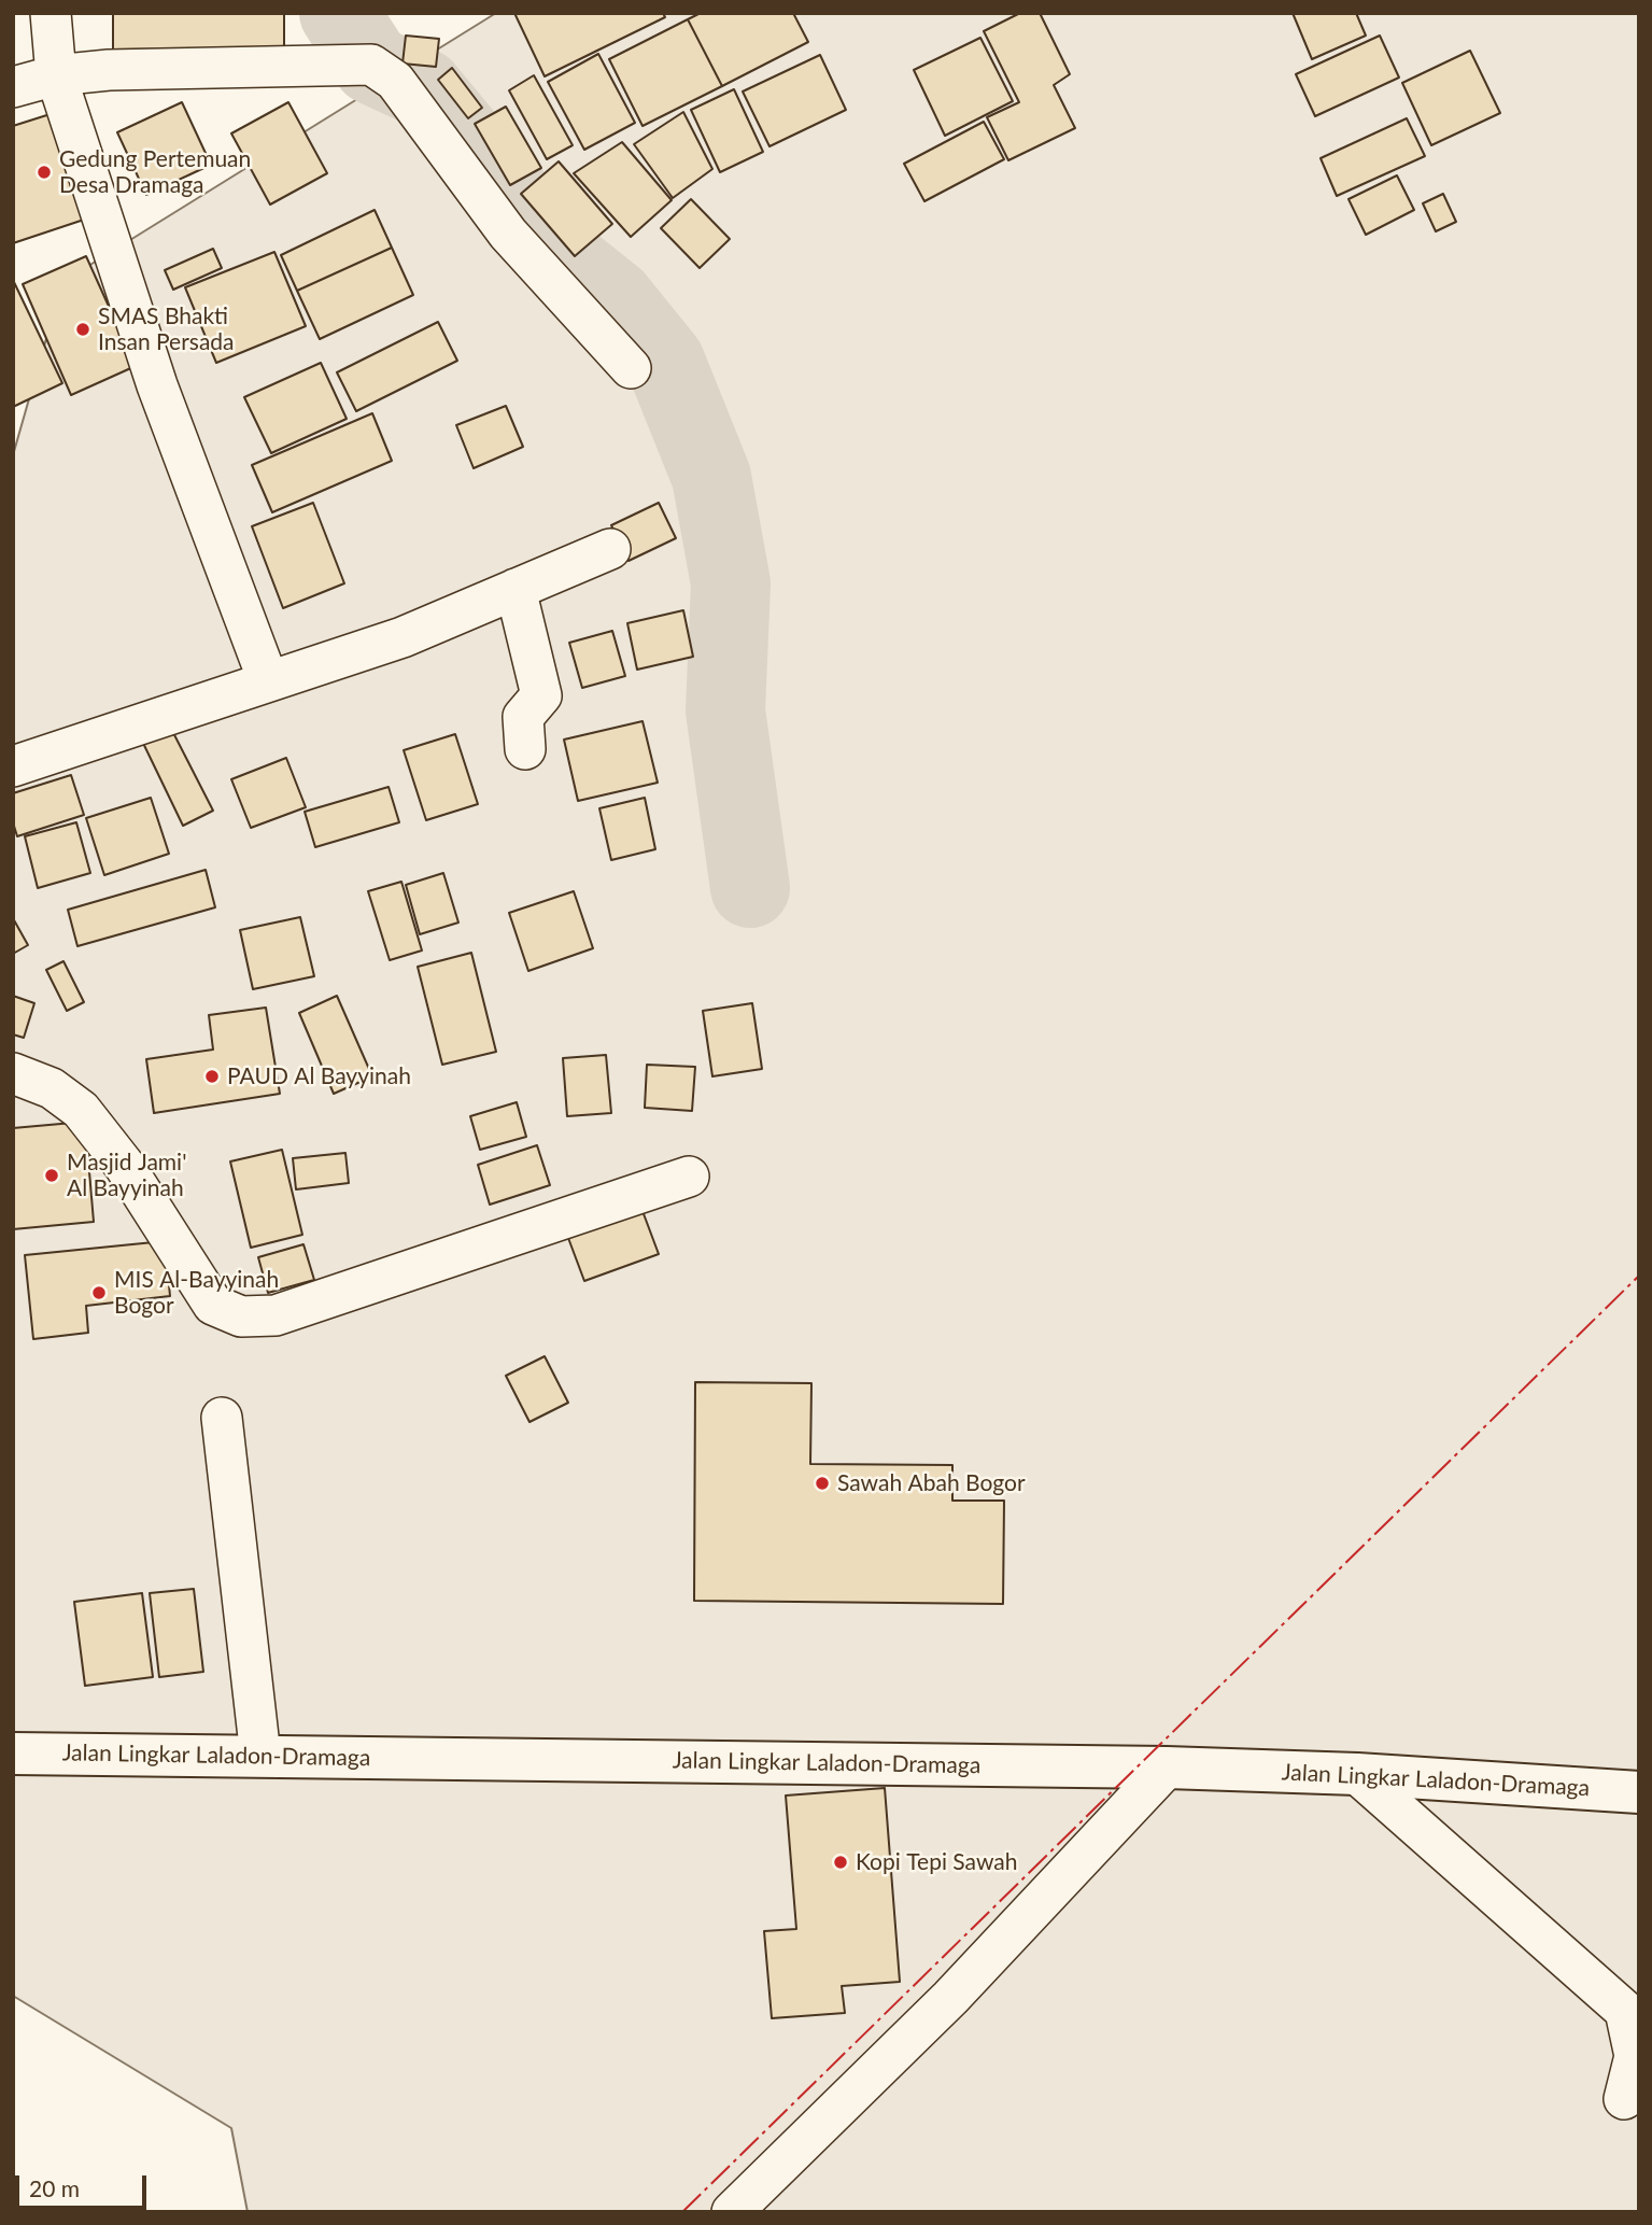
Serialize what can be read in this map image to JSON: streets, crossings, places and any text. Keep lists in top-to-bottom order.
{
  "streets": {
    "main road": ["Jalan Lingkar Laladon-Dramaga"]
  },
  "places": [
    "Gedung Pertemuan Desa Dramaga",
    "SMAS Bhakti Insan Persada",
    "PAUD Al Bayyinah",
    "Masjid Jami' Al Bayyinah",
    "MIS Al-Bayyinah Bogor",
    "Sawah Abah Bogor",
    "Kopi Tepi Sawah"
  ],
  "scale_bar": "20 m"
}
